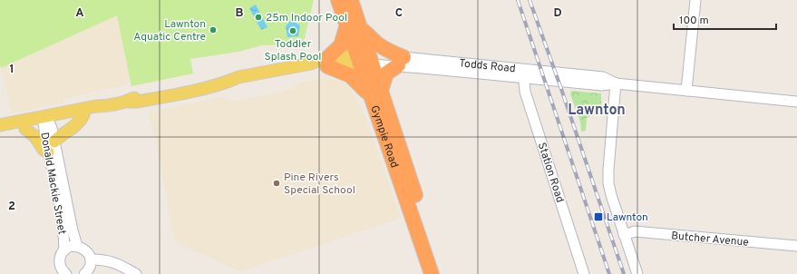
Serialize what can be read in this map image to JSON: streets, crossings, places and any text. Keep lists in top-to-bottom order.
{
  "streets": {
    "highway": ["Gympie Road"],
    "street": [
      "Todds Road",
      "Station Road",
      "Donald Mackie Street",
      "Butcher Avenue"
    ]
  },
  "crossings": [
    ["Todds Road", "Gympie Road"],
    ["Todds Road", "Station Road"]
  ],
  "districts": ["Lawnton"],
  "places": {
    "other": [
      "25m Indoor Pool",
      "Lawnton Aquatic Centre",
      "Toddler Splash Pool",
      "Pine Rivers Special School"
    ],
    "transit": ["Lawnton"]
  },
  "scale_bar": "100 m",
  "grid": {
    "columns": [
      "A",
      "B",
      "C",
      "D"
    ],
    "rows": ["1", "2"]
  }
}
